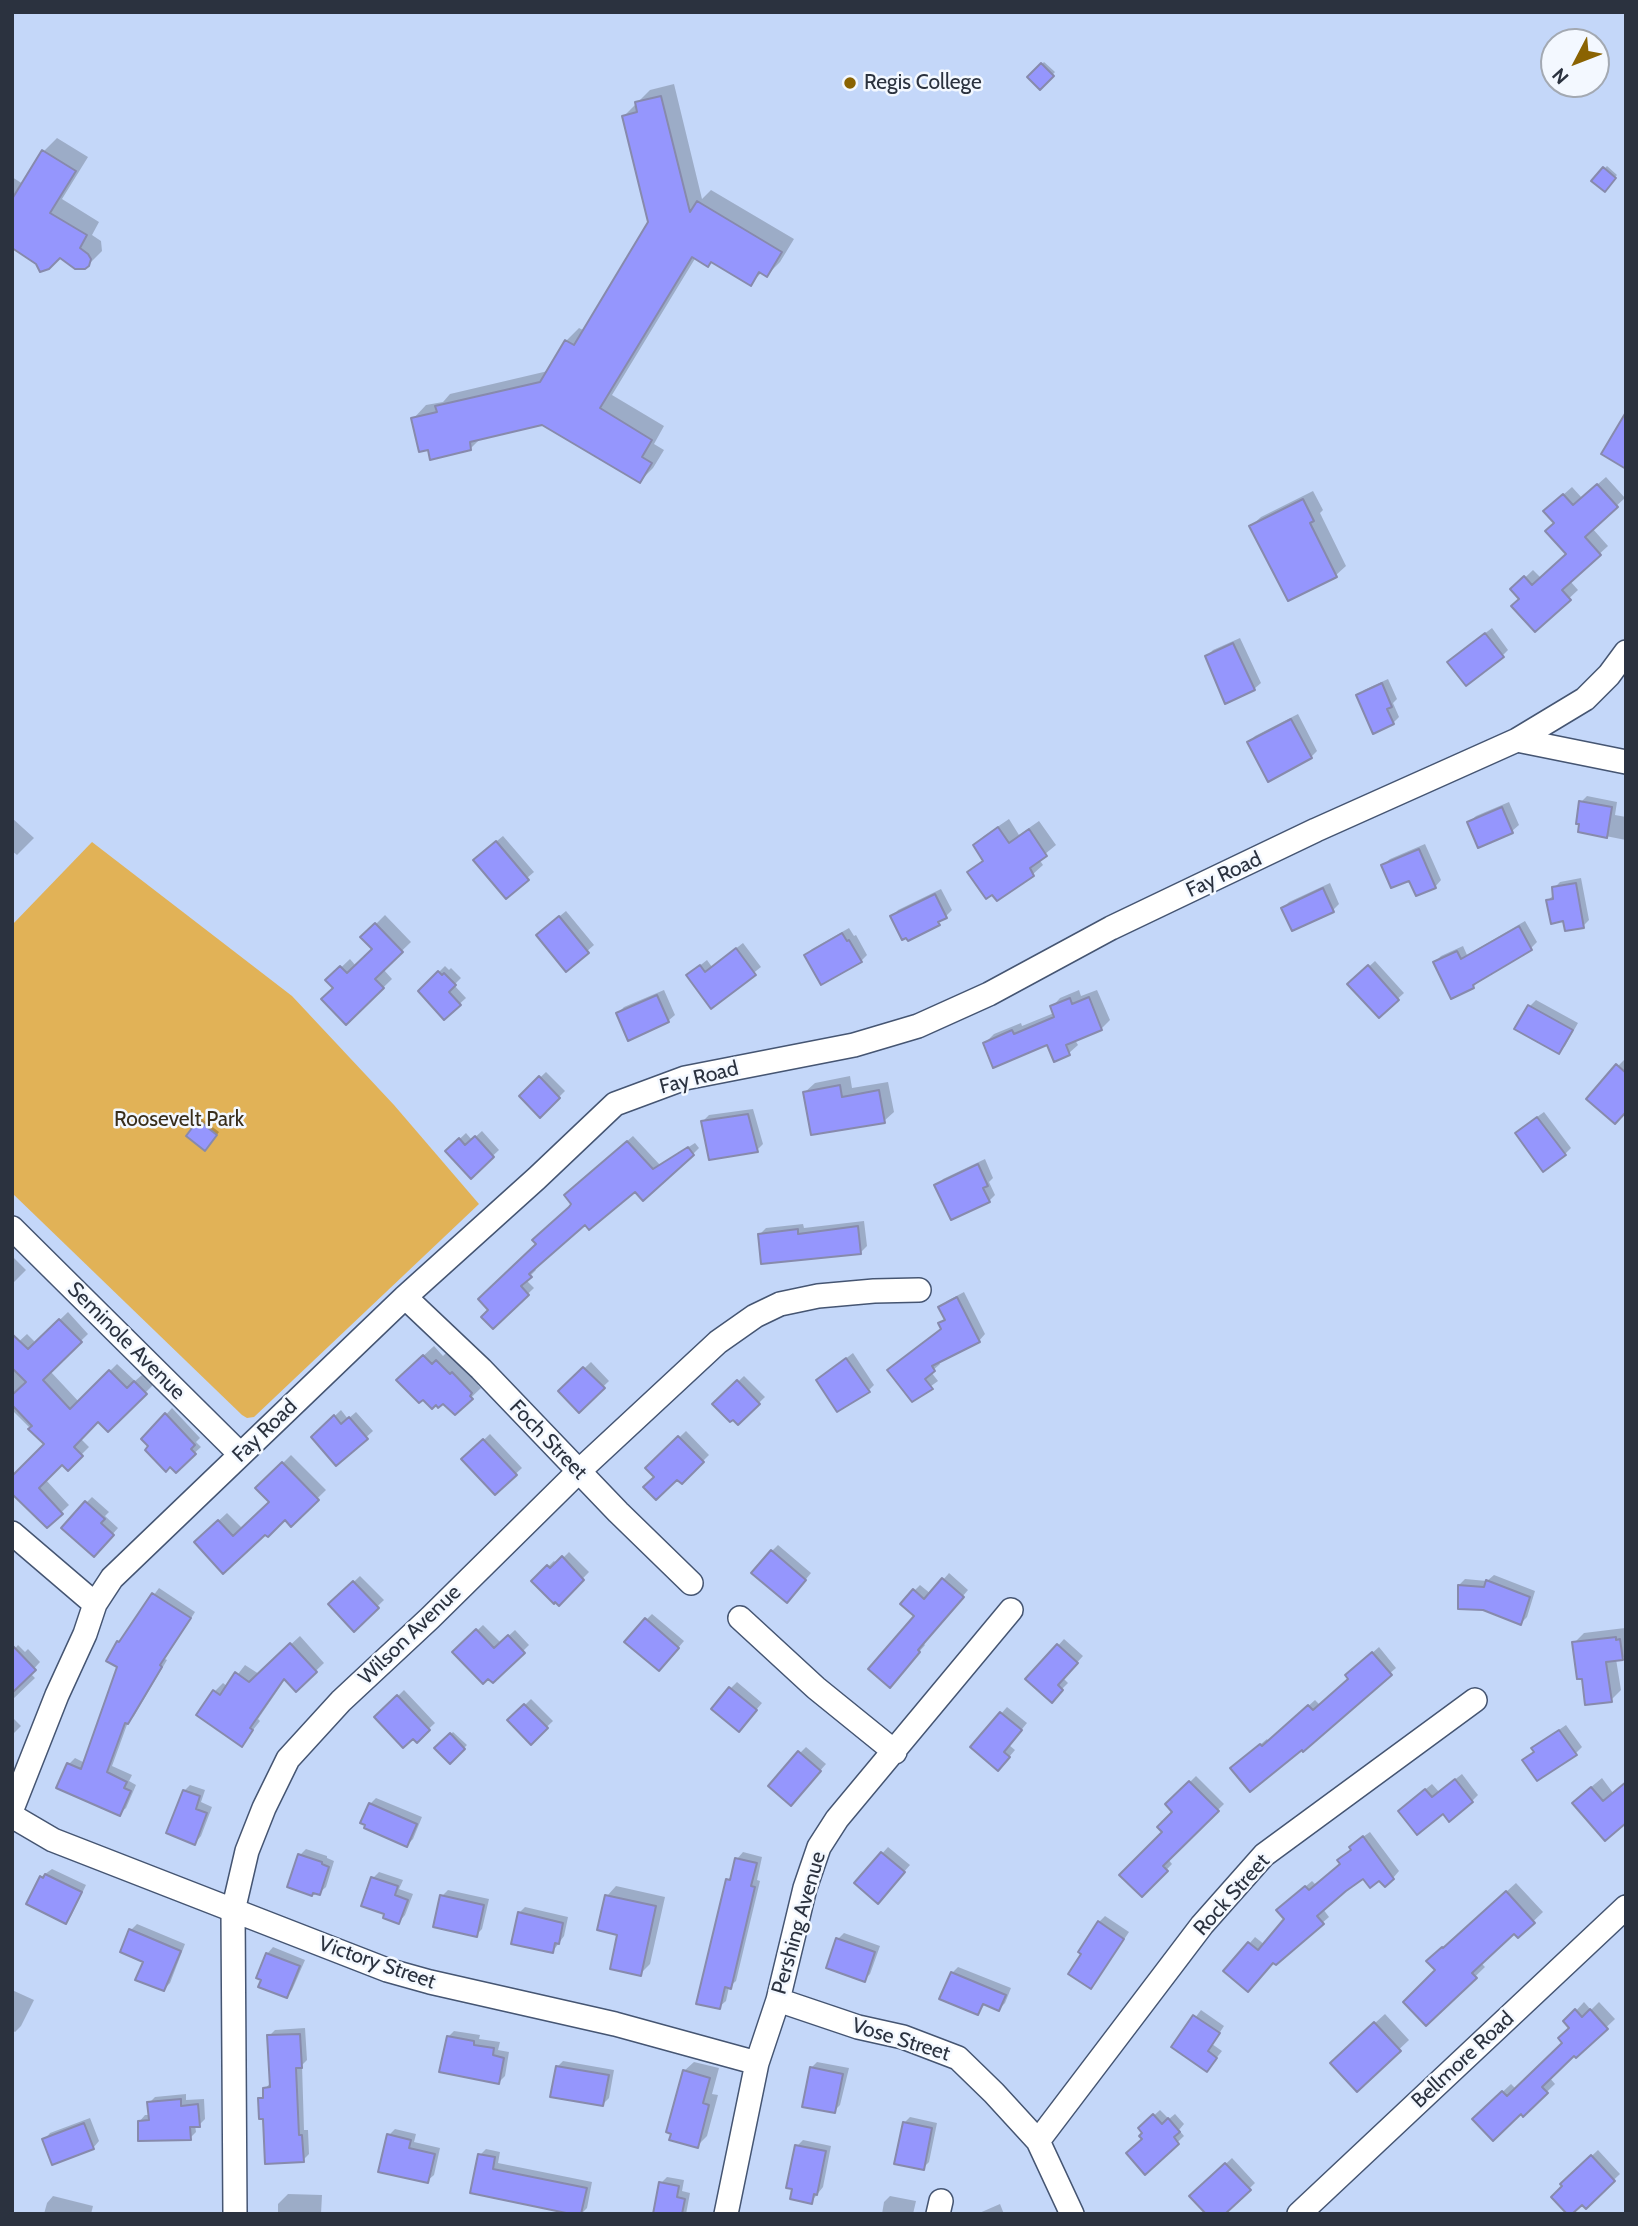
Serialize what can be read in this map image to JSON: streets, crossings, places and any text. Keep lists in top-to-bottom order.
{
  "streets": {
    "street": [
      "Fay Road",
      "Seminole Avenue",
      "Foch Street",
      "Wilson Avenue",
      "Rock Street",
      "Pershing Avenue",
      "Victory Street",
      "Vose Street",
      "Bellmore Road"
    ]
  },
  "crossings": [
    ["Fay Road", "Seminole Avenue"],
    ["Fay Road", "Foch Street"],
    ["Foch Street", "Wilson Avenue"],
    ["Wilson Avenue", "Victory Street"],
    ["Rock Street", "Vose Street"],
    ["Pershing Avenue", "Victory Street"],
    ["Pershing Avenue", "Vose Street"]
  ],
  "parks": ["Roosevelt Park"],
  "places": ["Regis College"],
  "north": "bottom left"
}
